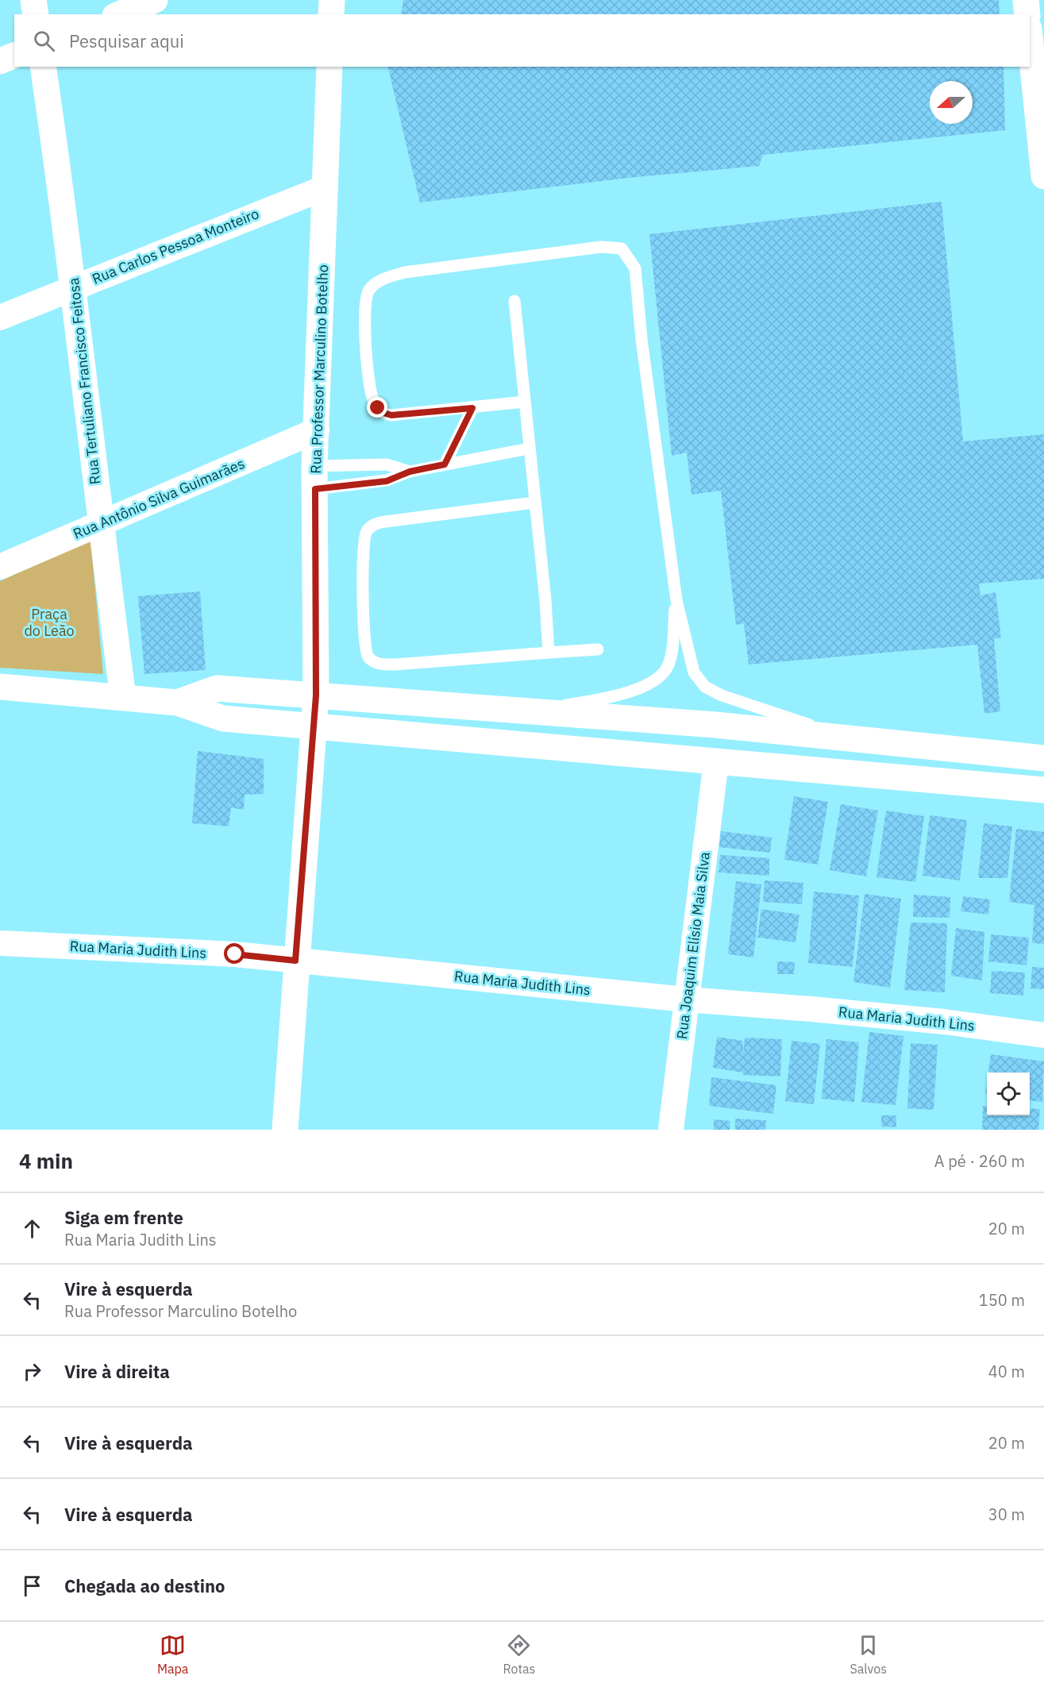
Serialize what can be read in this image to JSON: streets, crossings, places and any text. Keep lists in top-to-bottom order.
{
  "streets": {
    "street": [
      "Rua Carlos Pessoa Monteiro",
      "Rua Professor Marculino Botelho",
      "Rua Tertuliano Francisco Feitosa",
      "Rua Antônio Silva Guimarães",
      "Rua Joaquim Elísio Maia Silva",
      "Rua Maria Judith Lins"
    ]
  },
  "crossings": [
    ["Rua Carlos Pessoa Monteiro", "Rua Professor Marculino Botelho"],
    ["Rua Carlos Pessoa Monteiro", "Rua Tertuliano Francisco Feitosa"],
    ["Rua Professor Marculino Botelho", "Rua Antônio Silva Guimarães"],
    ["Rua Professor Marculino Botelho", "Rua Maria Judith Lins"],
    ["Rua Tertuliano Francisco Feitosa", "Rua Antônio Silva Guimarães"],
    ["Rua Joaquim Elísio Maia Silva", "Rua Maria Judith Lins"]
  ],
  "parks": ["Praça do Leão"],
  "north": "left",
  "page": {
    "search": "Pesquisar aqui",
    "heading": ["4 min", "A pé · 260 m"],
    "list": [
      ["Siga em frente", "Rua Maria Judith Lins", "20 m"],
      ["Vire à esquerda", "Rua Professor Marculino Botelho", "150 m"],
      ["Vire à direita", "40 m"],
      ["Vire à esquerda", "20 m"],
      ["Vire à esquerda", "30 m"],
      "Chegada ao destino"
    ],
    "nav": ["Mapa", "Rotas", "Salvos"]
  }
}
